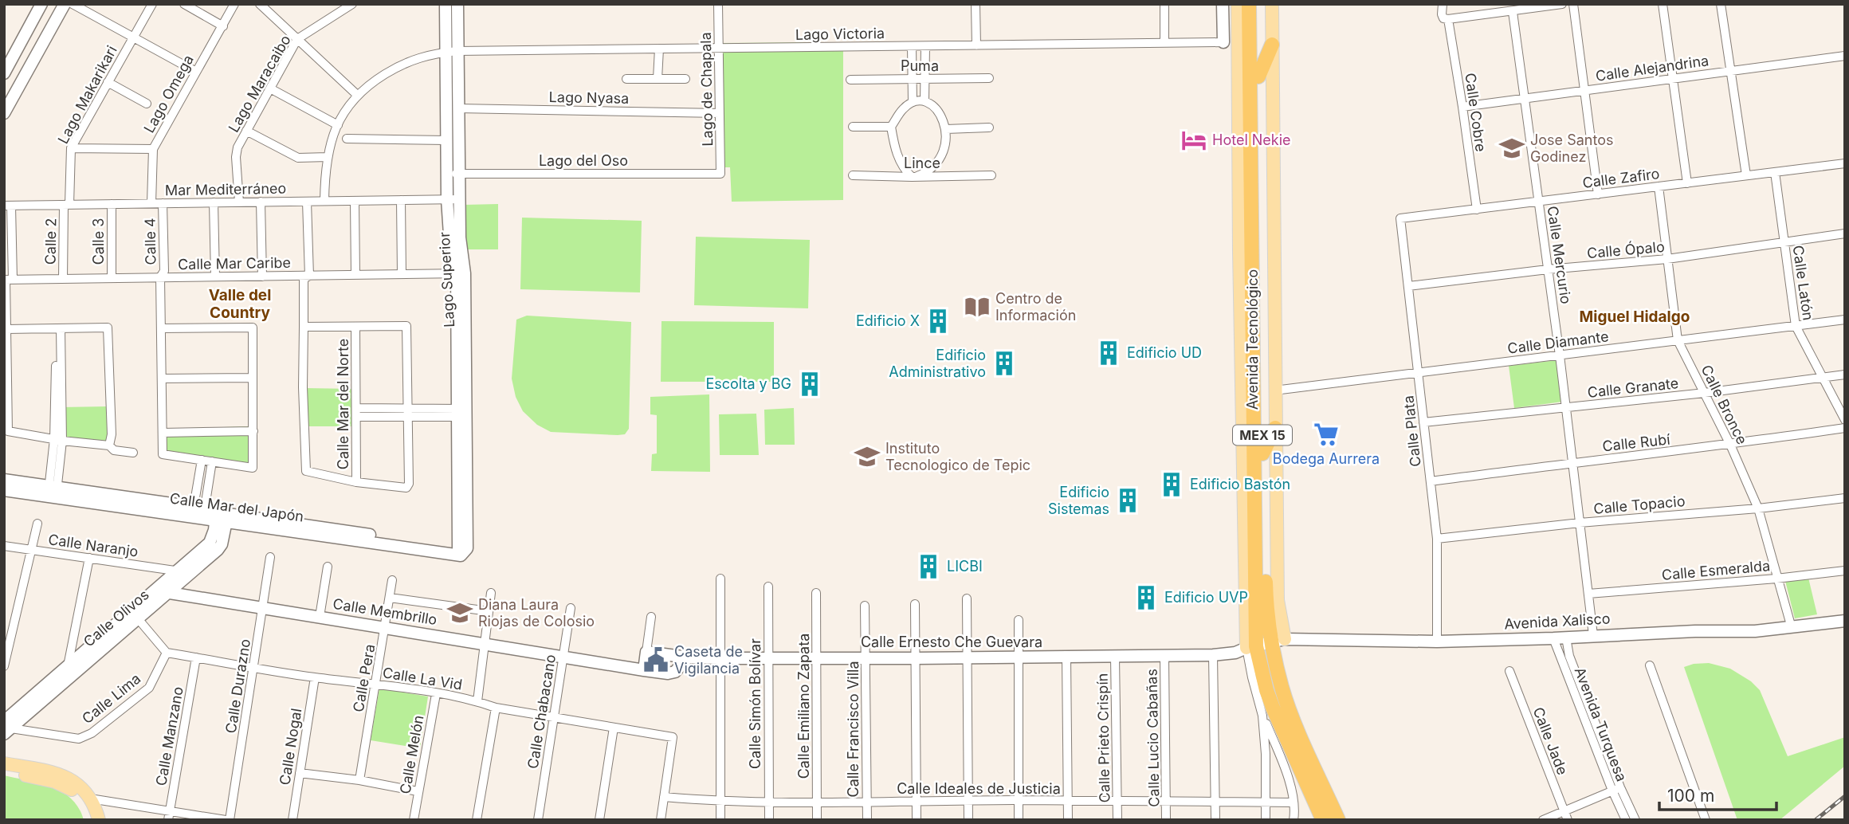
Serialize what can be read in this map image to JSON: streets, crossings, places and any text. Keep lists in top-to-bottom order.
{
  "streets": {
    "highway": ["Avenida Tecnológico", "MEX 15"],
    "street": [
      "Lago Victoria",
      "Puma",
      "Calle Alejandrina",
      "Lago Maracaibo",
      "Lago de Chapala",
      "Lago Omega",
      "Lago Makarikari",
      "Lago Nyasa",
      "Calle Cobre",
      "Lago del Oso",
      "Lince",
      "Calle Zafiro",
      "Mar Mediterráneo",
      "Calle 2",
      "Calle 3",
      "Calle 4",
      "Calle Ópalo",
      "Calle Mercurio",
      "Calle Mar Caribe",
      "Lago Superior",
      "Calle Latón",
      "Calle Diamante",
      "Calle Granate",
      "Calle Mar del Norte",
      "Calle Bronce",
      "Calle Plata",
      "Calle Rubí",
      "Calle Topacio",
      "Calle Mar del Japón",
      "Calle Naranjo",
      "Calle Esmeralda",
      "Calle Membrillo",
      "Calle Olivos",
      "Avenida Xalisco",
      "Calle Ernesto Che Guevara",
      "Calle Pera",
      "Calle La Vid",
      "Calle Durazno",
      "Calle Lima",
      "Calle Simón Bolívar",
      "Calle Emiliano Zapata",
      "Calle Chabacano",
      "Avenida Turquesa",
      "Calle Francisco Villa",
      "Calle Manzano",
      "Calle Prieto Crispín",
      "Calle Lucio Cabañas",
      "Calle Jade",
      "Calle Nogal",
      "Calle Melón",
      "Calle Ideales de Justicia"
    ]
  },
  "crossings": [
    ["Lago Victoria", "Lago de Chapala"],
    ["Lago Victoria", "Lago Superior"],
    ["Calle Alejandrina", "Calle Cobre"],
    ["Calle Alejandrina", "Calle Mercurio"],
    ["Lago Maracaibo", "Mar Mediterráneo"],
    ["Lago de Chapala", "Lago Nyasa"],
    ["Lago de Chapala", "Lago del Oso"],
    ["Lago Omega", "Mar Mediterráneo"],
    ["Lago Makarikari", "Mar Mediterráneo"],
    ["Lago Makarikari", "Calle 2"],
    ["Lago Nyasa", "Lago Superior"],
    ["Calle Cobre", "Calle Zafiro"],
    ["Lago del Oso", "Lago Superior"],
    ["Calle Zafiro", "Calle Mercurio"],
    ["Calle Zafiro", "Calle Latón"],
    ["Calle Zafiro", "Calle Bronce"],
    ["Calle Zafiro", "Calle Plata"],
    ["Mar Mediterráneo", "Calle 2"],
    ["Mar Mediterráneo", "Calle 3"],
    ["Mar Mediterráneo", "Calle 4"],
    ["Mar Mediterráneo", "Lago Superior"],
    ["Calle 2", "Calle Mar Caribe"],
    ["Calle 3", "Calle Mar Caribe"],
    ["Calle 4", "Calle Mar Caribe"],
    ["Calle Ópalo", "Calle Mercurio"],
    ["Calle Ópalo", "Calle Latón"],
    ["Calle Ópalo", "Calle Bronce"],
    ["Calle Ópalo", "Calle Plata"],
    ["Calle Mercurio", "Calle Diamante"],
    ["Calle Mercurio", "Calle Granate"],
    ["Calle Mercurio", "Calle Rubí"],
    ["Calle Mercurio", "Calle Topacio"],
    ["Calle Mercurio", "Calle Esmeralda"],
    ["Calle Mercurio", "Avenida Xalisco"],
    ["Calle Mar Caribe", "Lago Superior"],
    ["Lago Superior", "Calle Mar del Japón"],
    ["Calle Latón", "Calle Diamante"],
    ["Calle Latón", "Calle Granate"],
    ["Avenida Tecnológico", "Calle Diamante"],
    ["Avenida Tecnológico", "Avenida Xalisco"],
    ["Avenida Tecnológico", "Calle Ernesto Che Guevara"],
    ["Calle Diamante", "Calle Bronce"],
    ["Calle Diamante", "Calle Plata"],
    ["Calle Granate", "Calle Bronce"],
    ["Calle Granate", "Calle Plata"],
    ["Calle Bronce", "Calle Rubí"],
    ["Calle Bronce", "Calle Topacio"],
    ["Calle Bronce", "Calle Esmeralda"],
    ["Calle Bronce", "Avenida Xalisco"],
    ["Calle Plata", "Calle Rubí"],
    ["Calle Plata", "Calle Topacio"],
    ["Calle Plata", "Avenida Xalisco"],
    ["Calle Mar del Japón", "Calle Olivos"],
    ["Calle Naranjo", "Calle Olivos"],
    ["Calle Membrillo", "Calle Olivos"],
    ["Calle Membrillo", "Calle Ernesto Che Guevara"],
    ["Calle Membrillo", "Calle Pera"],
    ["Calle Membrillo", "Calle Durazno"],
    ["Calle Membrillo", "Calle Chabacano"],
    ["Calle Olivos", "Calle Lima"],
    ["Avenida Xalisco", "Calle Ernesto Che Guevara"],
    ["Avenida Xalisco", "Avenida Turquesa"],
    ["Calle Ernesto Che Guevara", "Calle Simón Bolívar"],
    ["Calle Ernesto Che Guevara", "Calle Emiliano Zapata"],
    ["Calle Ernesto Che Guevara", "Calle Francisco Villa"],
    ["Calle Ernesto Che Guevara", "Calle Prieto Crispín"],
    ["Calle Ernesto Che Guevara", "Calle Lucio Cabañas"],
    ["Calle Pera", "Calle La Vid"],
    ["Calle La Vid", "Calle Durazno"],
    ["Calle La Vid", "Calle Lima"],
    ["Calle La Vid", "Calle Chabacano"],
    ["Calle La Vid", "Calle Manzano"],
    ["Calle La Vid", "Calle Nogal"],
    ["Calle La Vid", "Calle Melón"],
    ["Calle La Vid", "Calle Ideales de Justicia"],
    ["Calle Simón Bolívar", "Calle Ideales de Justicia"],
    ["Calle Emiliano Zapata", "Calle Ideales de Justicia"],
    ["Calle Francisco Villa", "Calle Ideales de Justicia"],
    ["Calle Prieto Crispín", "Calle Ideales de Justicia"],
    ["Calle Lucio Cabañas", "Calle Ideales de Justicia"]
  ],
  "districts": ["Valle del Country", "Miguel Hidalgo"],
  "places": {
    "hotel": ["Hotel Nekie"],
    "school or university": ["Jose Santos Godinez", "Instituto Tecnologico de Tepic", "Diana Laura Riojas de Colosio"],
    "library": ["Centro de Información"],
    "building": [
      "Edificio X",
      "Edificio UD",
      "Edificio Administrativo",
      "Escolta y BG",
      "Edificio Bastón",
      "Edificio Sistemas",
      "LICBI",
      "Edificio UVP"
    ],
    "supermarket": ["Bodega Aurrera"],
    "public building": ["Caseta de Vigilancia"]
  },
  "scale_bar": "100 m"
}
